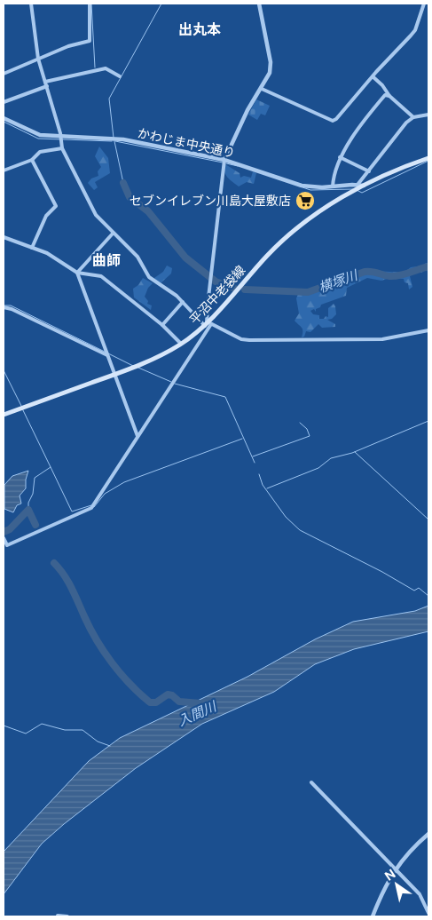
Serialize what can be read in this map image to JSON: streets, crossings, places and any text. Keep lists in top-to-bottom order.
{
  "streets": {
    "main road": ["平沼中老袋線"],
    "street": ["かわじま中央通り"]
  },
  "crossings": [
    ["かわじま中央通り", "平沼中老袋線"]
  ],
  "districts": ["出丸本", "曲師"],
  "water": ["横塚川", "入間川"],
  "places": {
    "supermarket": ["セブンイレブン川島大屋敷店"]
  },
  "north": "top left"
}
